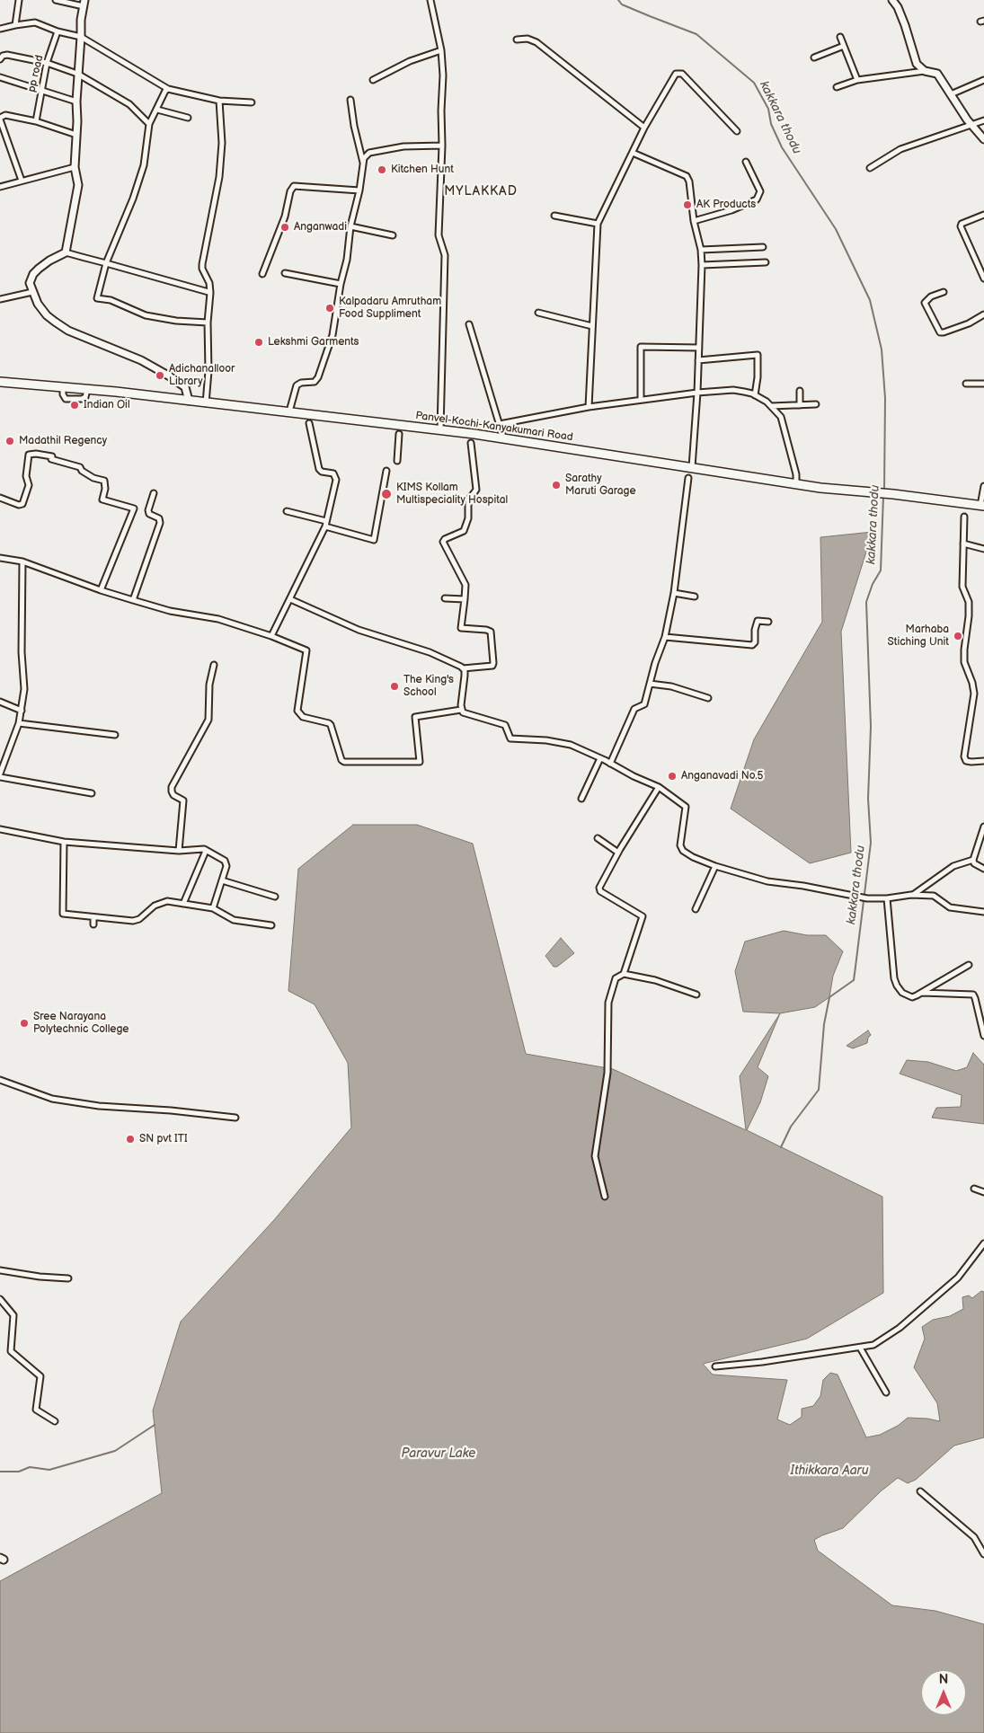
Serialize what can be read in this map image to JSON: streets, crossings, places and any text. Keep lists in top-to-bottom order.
{
  "streets": {
    "highway": ["Panvel-Kochi-Kanyakumari Road"],
    "street": ["pp road"]
  },
  "districts": ["MYLAKKAD"],
  "water": ["kakkara thodu", "Paravur Lake", "Ithikkara Aaru"],
  "places": [
    "Kitchen Hunt",
    "AK Products",
    "Anganwadi",
    "Kalpadaru Amrutham Food Suppliment",
    "Lekshmi Garments",
    "Adichanalloor Library",
    "Indian Oil",
    "Madathil Regency",
    "Sarathy Maruti Garage",
    "KIMS Kollam Multispeciality Hospital",
    "Marhaba Stiching Unit",
    "The King's School",
    "Anganavadi No.5",
    "Sree Narayana Polytechnic College",
    "SN pvt ITI"
  ],
  "north": "top"
}
